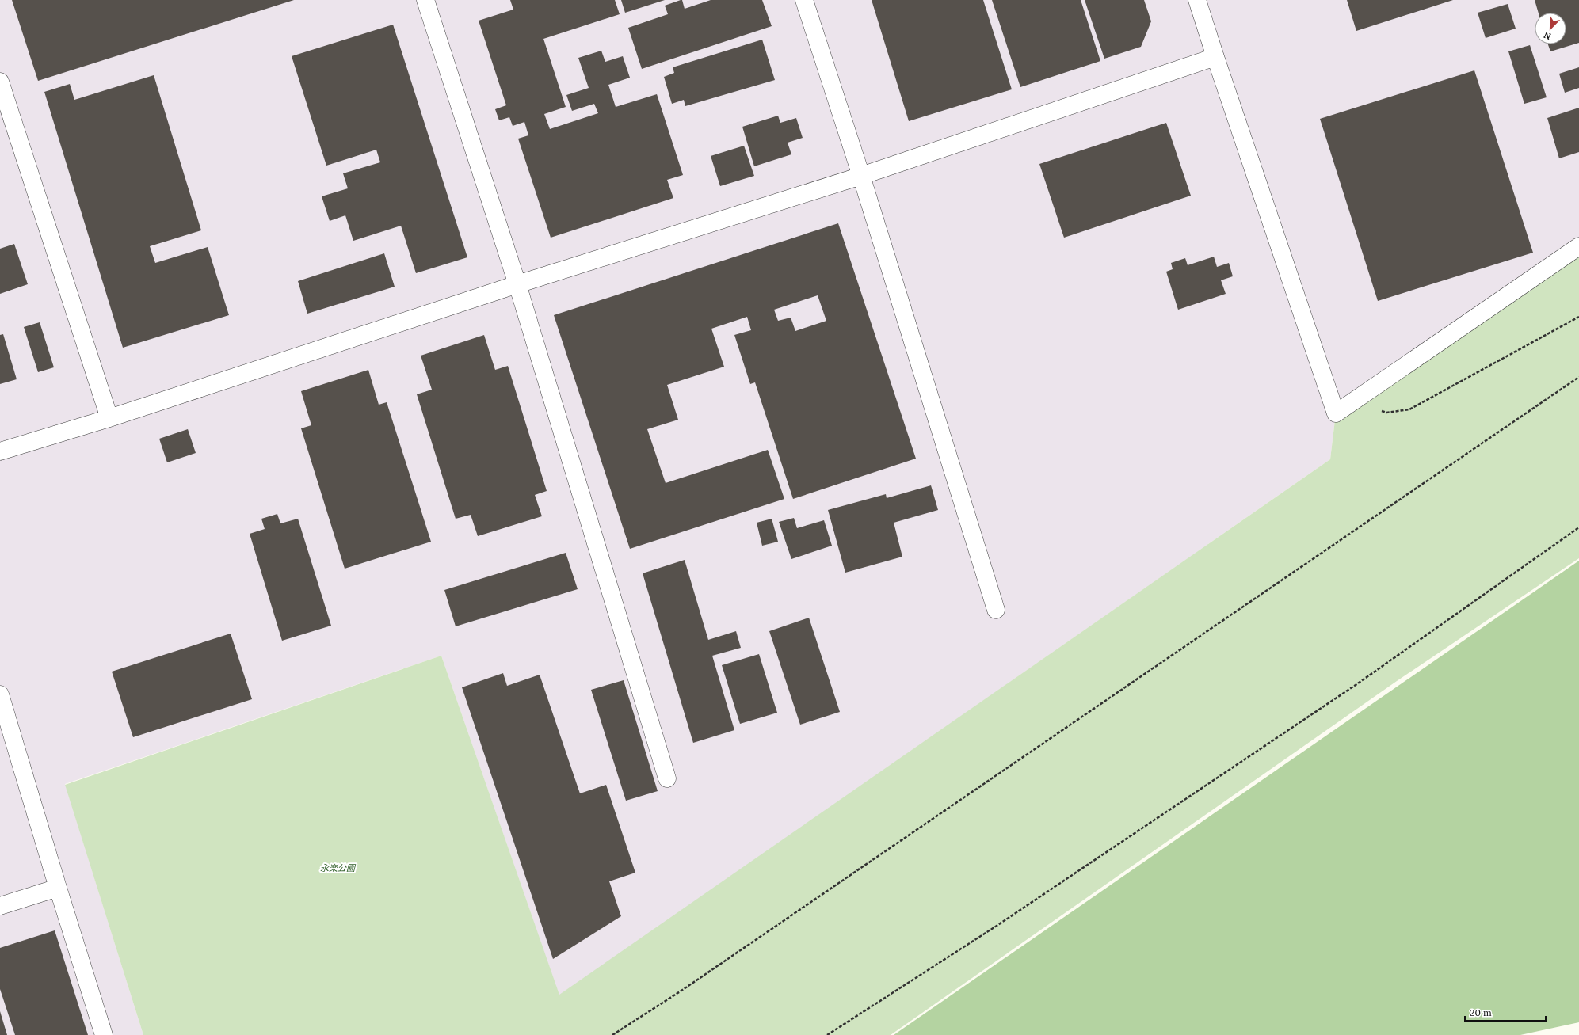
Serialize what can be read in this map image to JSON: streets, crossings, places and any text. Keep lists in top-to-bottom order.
{
  "parks": ["永楽公園"],
  "scale_bar": "20 m",
  "north": "bottom left"
}
